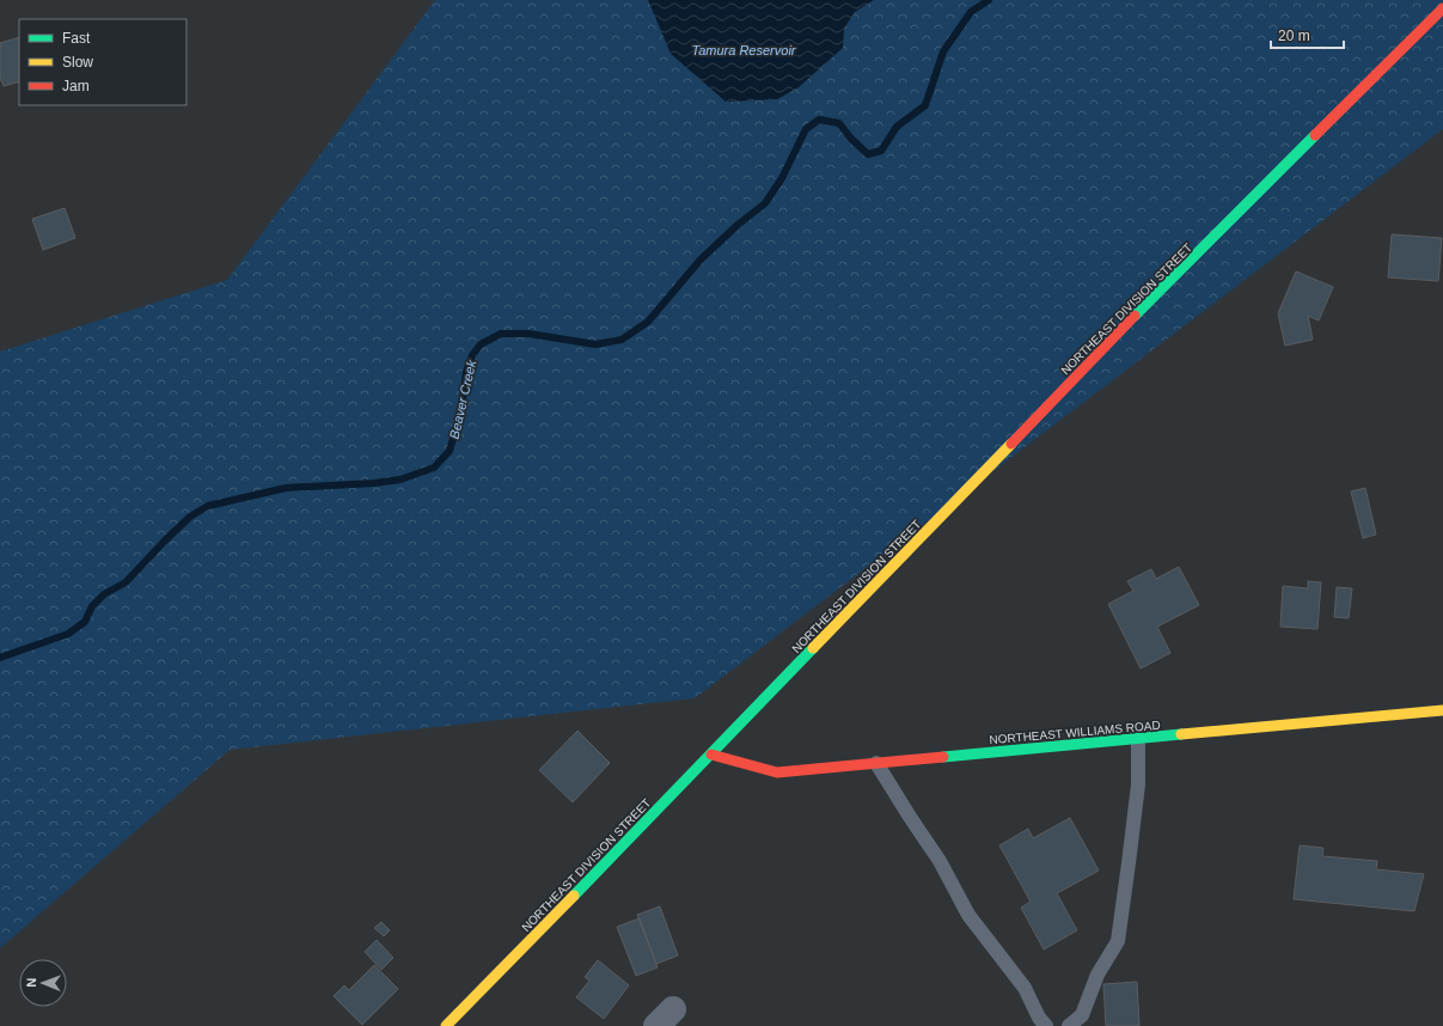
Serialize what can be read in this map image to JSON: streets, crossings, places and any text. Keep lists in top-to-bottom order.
{
  "streets": {
    "street": ["NORTHEAST DIVISION STREET", "NORTHEAST WILLIAMS ROAD"]
  },
  "crossings": [
    ["NORTHEAST DIVISION STREET", "NORTHEAST WILLIAMS ROAD"]
  ],
  "water": ["Tamura Reservoir", "Beaver Creek"],
  "legend": ["Fast", "Slow", "Jam"],
  "scale_bar": "20 m",
  "north": "left"
}
